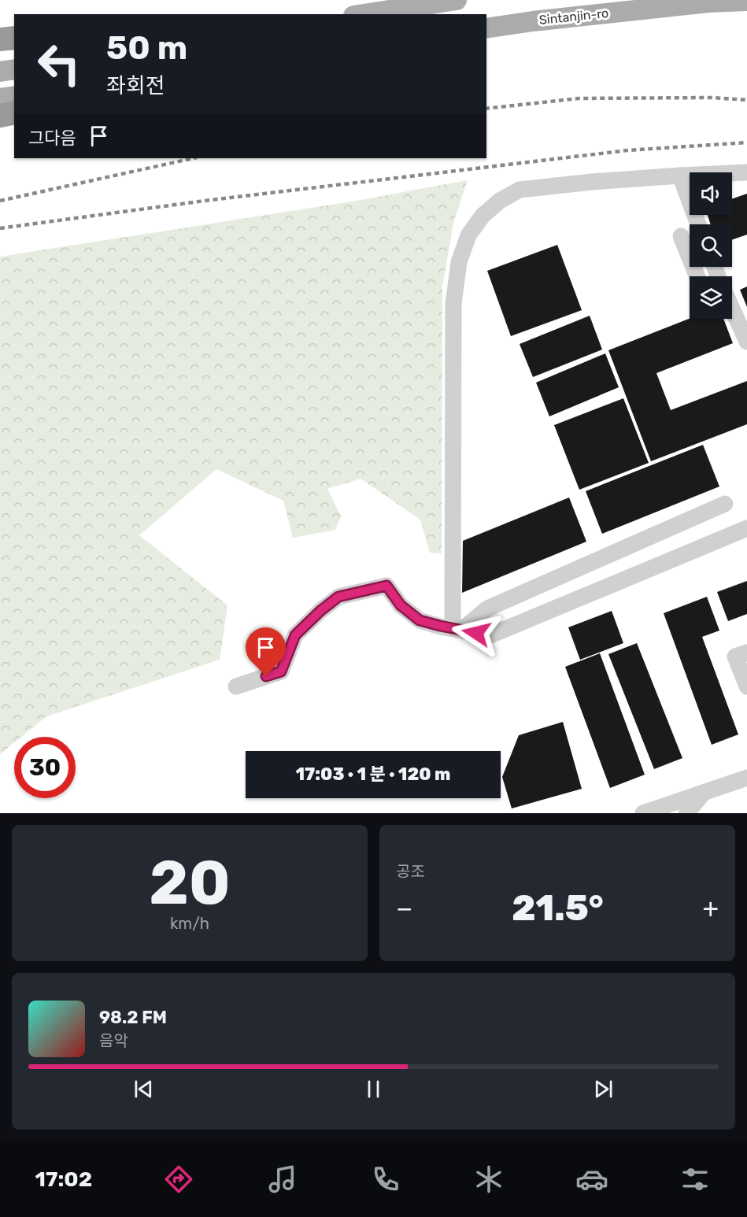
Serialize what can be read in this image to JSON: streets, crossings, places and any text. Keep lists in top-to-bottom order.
{
  "streets": {
    "main road": ["Sintanjin-ro"]
  },
  "page": {
    "turn": ["50 m", "좌회전"],
    "then": "그다음",
    "limit": "30",
    "trip": "17:03 · 1 분 · 120 m",
    "tile": [
      ["20", "km/h"],
      "공조"
    ],
    "heat": ["−", "21.5°", "+"],
    "song": ["98.2 FM", "음악"],
    "tabs": "17:02"
  }
}
